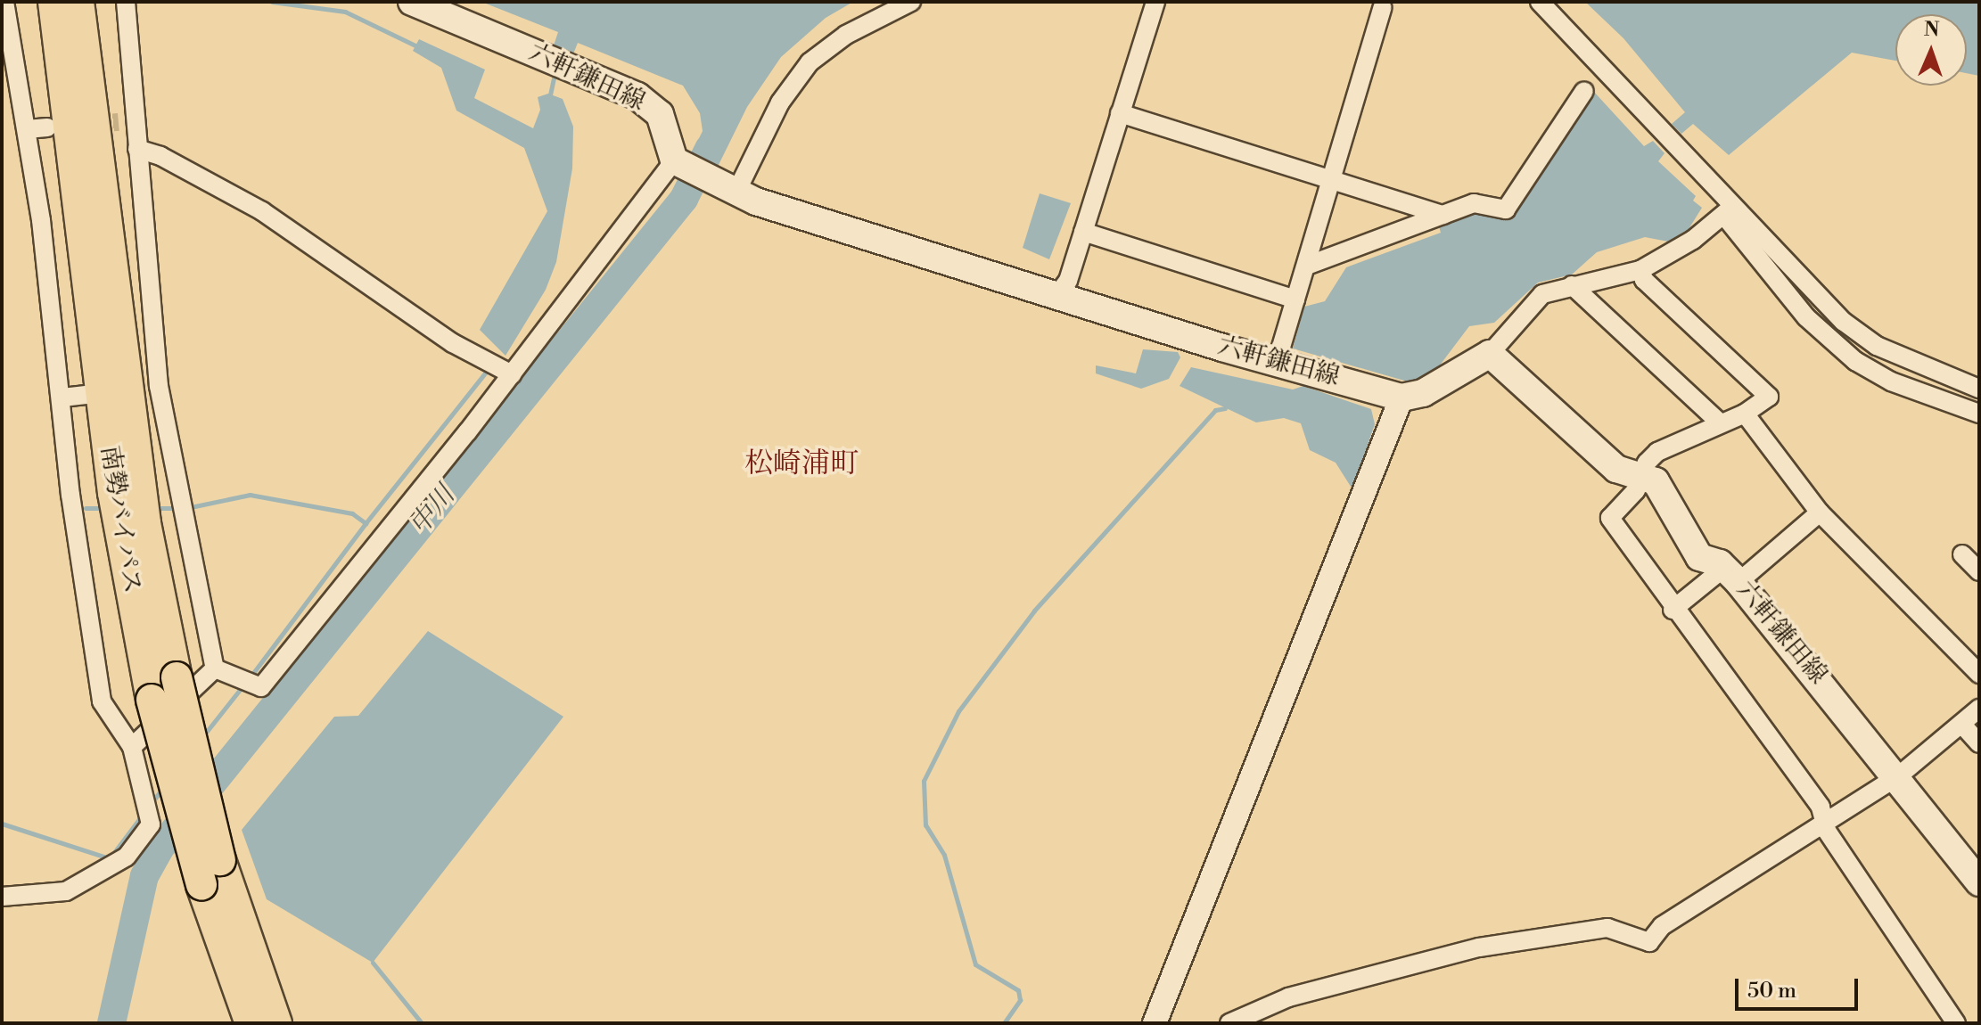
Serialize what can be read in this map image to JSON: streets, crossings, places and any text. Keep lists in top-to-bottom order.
{
  "streets": {
    "highway": ["南勢バイパス"],
    "main road": ["六軒鎌田線"]
  },
  "districts": ["松崎浦町"],
  "water": ["中川"],
  "scale_bar": "50 m",
  "north": "top"
}
